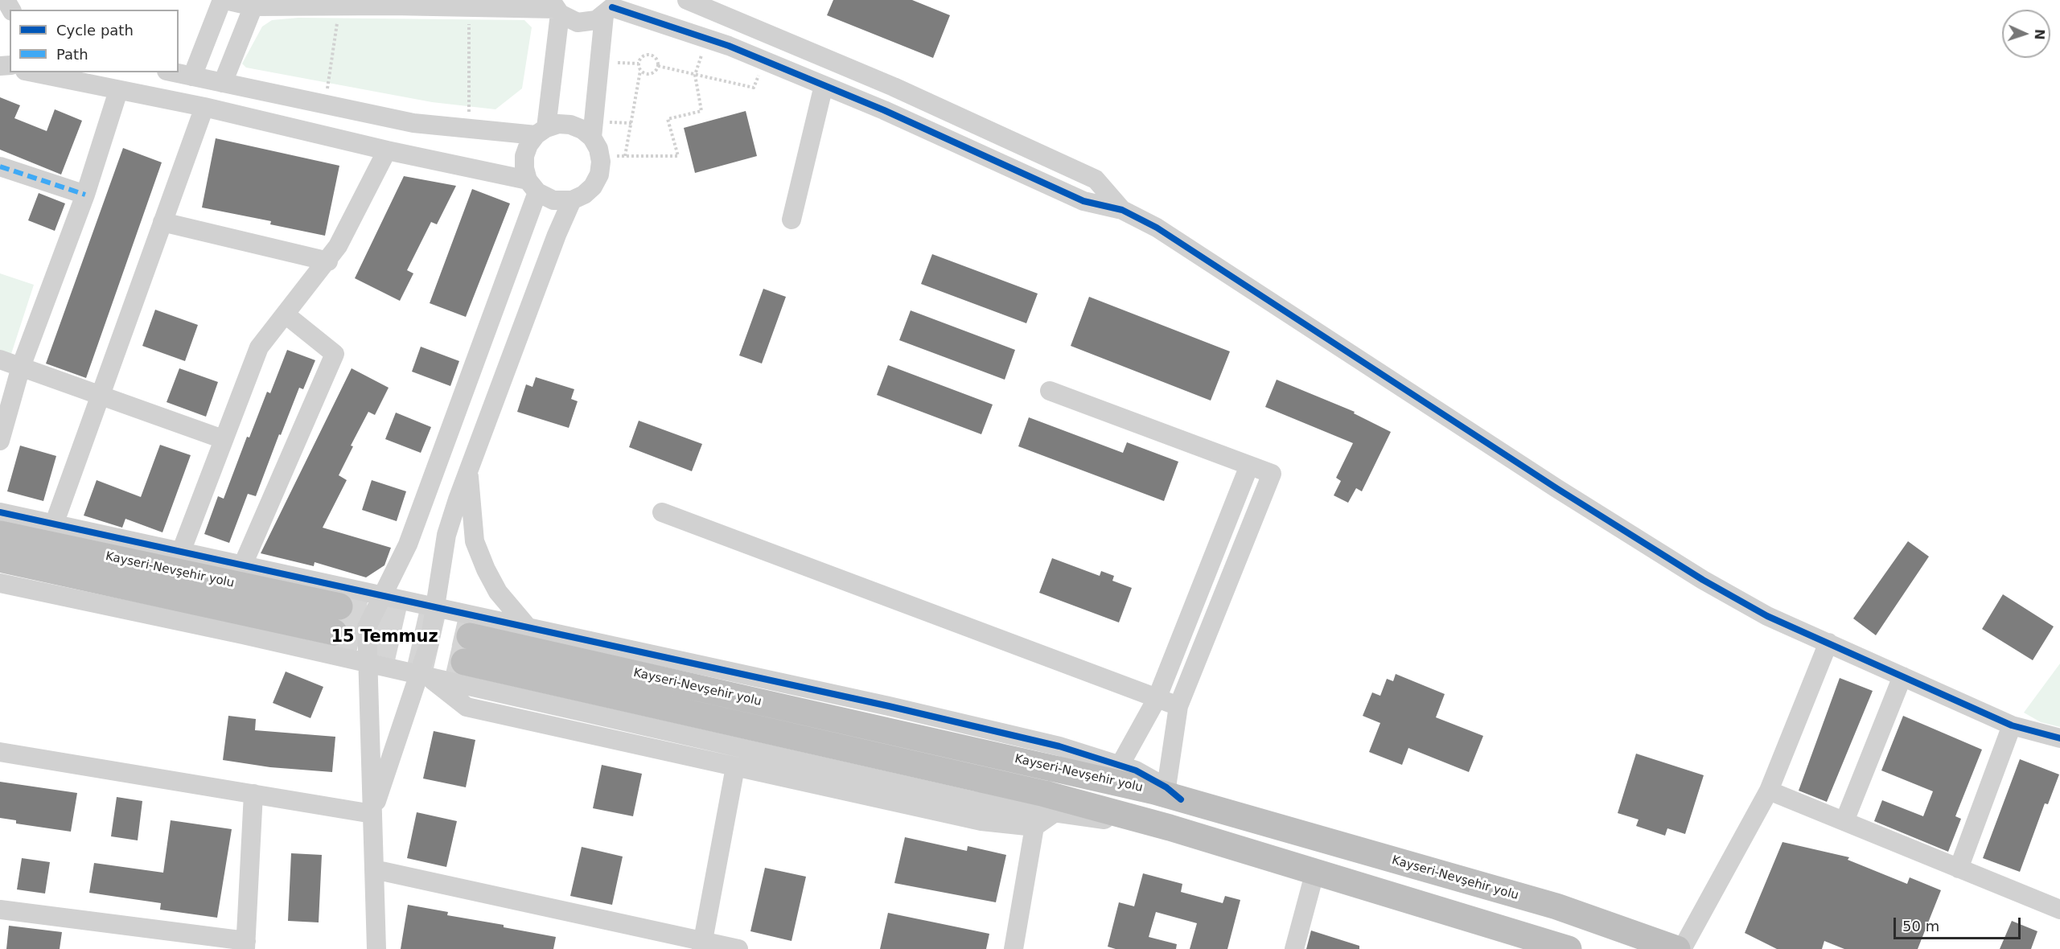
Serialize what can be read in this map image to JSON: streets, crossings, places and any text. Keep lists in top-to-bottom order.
{
  "streets": {
    "highway": ["Kayseri-Nevşehir yolu"]
  },
  "districts": ["15 Temmuz"],
  "legend": ["Cycle path", "Path"],
  "scale_bar": "50 m",
  "north": "right"
}
